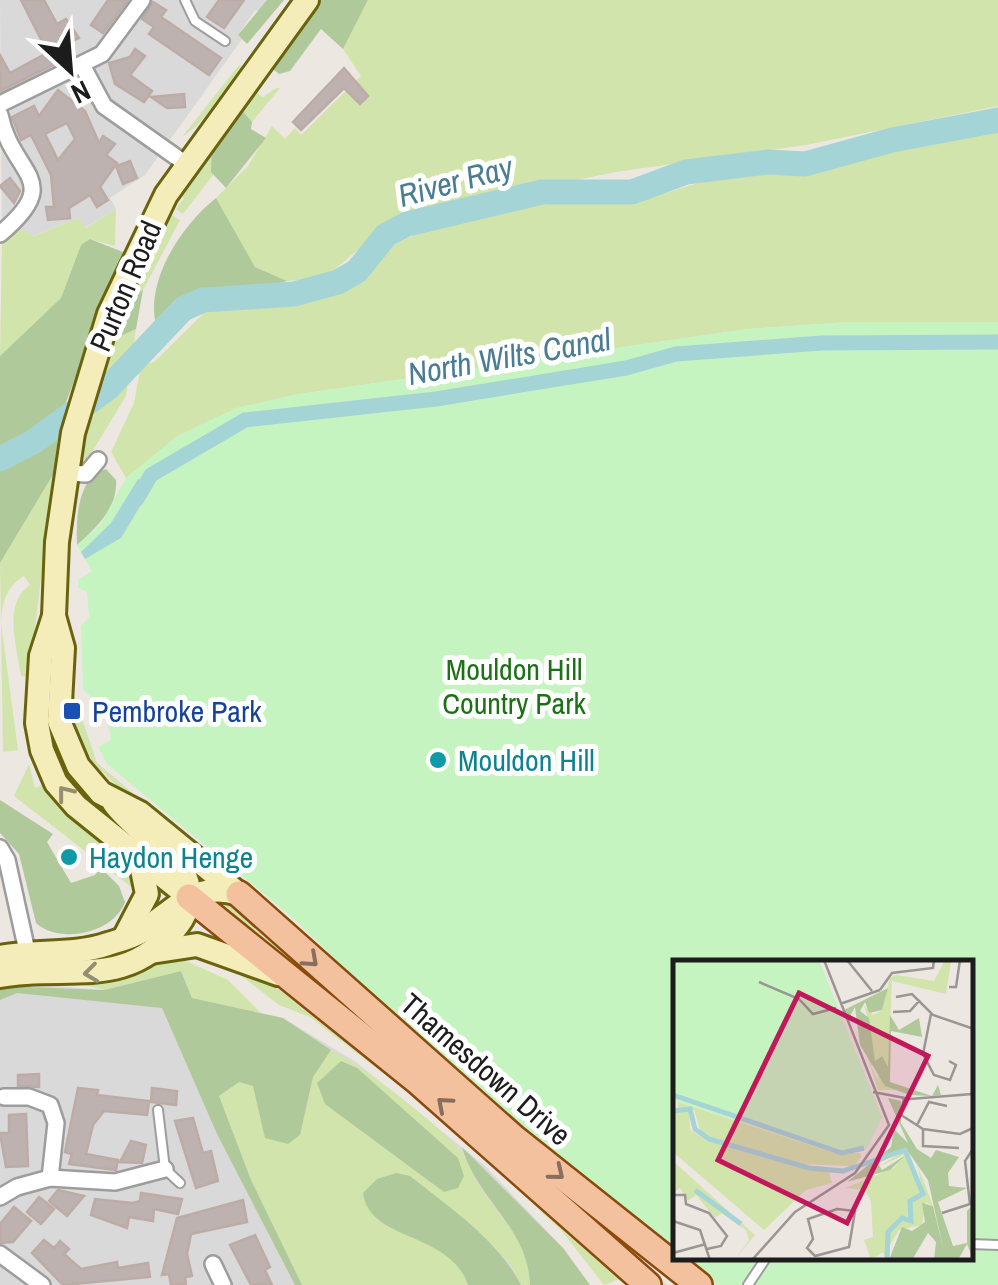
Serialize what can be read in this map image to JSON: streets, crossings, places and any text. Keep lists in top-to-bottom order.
{
  "streets": {
    "main road": ["Purton Road", "Thamesdown Drive"]
  },
  "crossings": [
    ["Purton Road", "Thamesdown Drive"]
  ],
  "water": ["River Ray", "North Wilts Canal"],
  "parks": ["Mouldon Hill Country Park"],
  "places": {
    "transit": ["Pembroke Park"],
    "other": ["Mouldon Hill", "Haydon Henge"]
  },
  "north": "bottom right"
}
